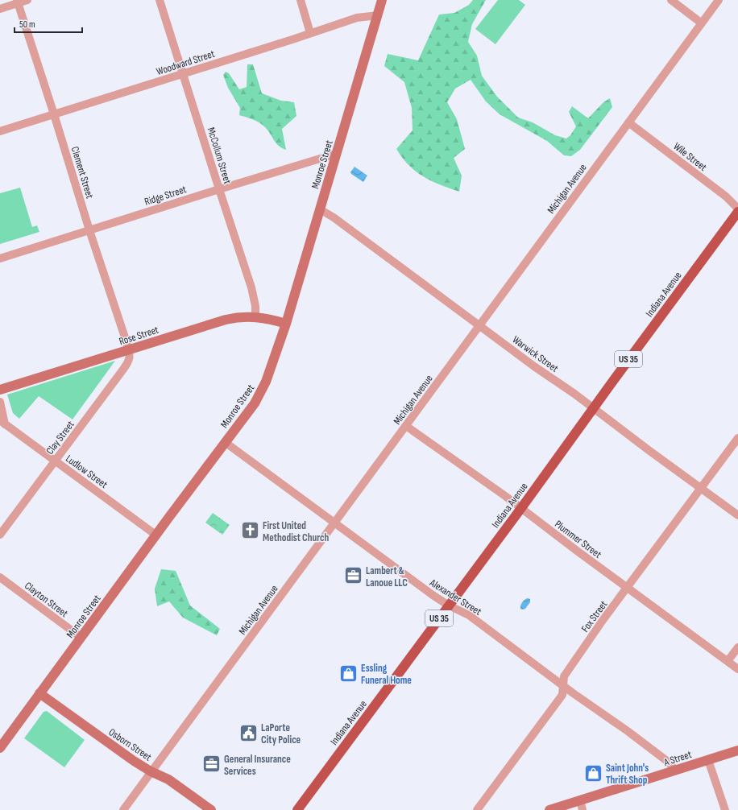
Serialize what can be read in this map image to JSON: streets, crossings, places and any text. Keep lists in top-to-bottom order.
{
  "streets": {
    "main road": [
      "Monroe Street",
      "Indiana Avenue",
      "Rose Street",
      "US 35",
      "Osborn Street",
      "A Street"
    ],
    "street": [
      "Woodward Street",
      "McCollum Street",
      "Wile Street",
      "Clement Street",
      "Michigan Avenue",
      "Ridge Street",
      "Warwick Street",
      "Clay Street",
      "Ludlow Street",
      "Plummer Street",
      "Alexander Street",
      "Clayton Street",
      "Fox Street"
    ]
  },
  "crossings": [
    ["Woodward Street", "McCollum Street"],
    ["Woodward Street", "Monroe Street"],
    ["Woodward Street", "Clement Street"],
    ["McCollum Street", "Ridge Street"],
    ["McCollum Street", "Rose Street"],
    ["Wile Street", "Michigan Avenue"],
    ["Monroe Street", "Ridge Street"],
    ["Monroe Street", "Rose Street"],
    ["Monroe Street", "Warwick Street"],
    ["Monroe Street", "Ludlow Street"],
    ["Monroe Street", "Alexander Street"],
    ["Monroe Street", "Clayton Street"],
    ["Monroe Street", "Osborn Street"],
    ["Clement Street", "Ridge Street"],
    ["Clement Street", "Rose Street"],
    ["Clement Street", "Clay Street"],
    ["Michigan Avenue", "Warwick Street"],
    ["Michigan Avenue", "Plummer Street"],
    ["Michigan Avenue", "Alexander Street"],
    ["Michigan Avenue", "Osborn Street"],
    ["Indiana Avenue", "Warwick Street"],
    ["Indiana Avenue", "Plummer Street"],
    ["Indiana Avenue", "Alexander Street"],
    ["Rose Street", "Clay Street"],
    ["Warwick Street", "Fox Street"],
    ["Clay Street", "Ludlow Street"],
    ["Plummer Street", "Fox Street"],
    ["Alexander Street", "Fox Street"],
    ["Alexander Street", "A Street"]
  ],
  "places": {
    "church": ["First United Methodist Church"],
    "office": ["Lambert & Lanoue LLC", "General Insurance Services"],
    "shop": ["Essling Funeral Home", "Saint John's Thrift Shop"],
    "public building": ["LaPorte City Police"]
  },
  "scale_bar": "50 m"
}
